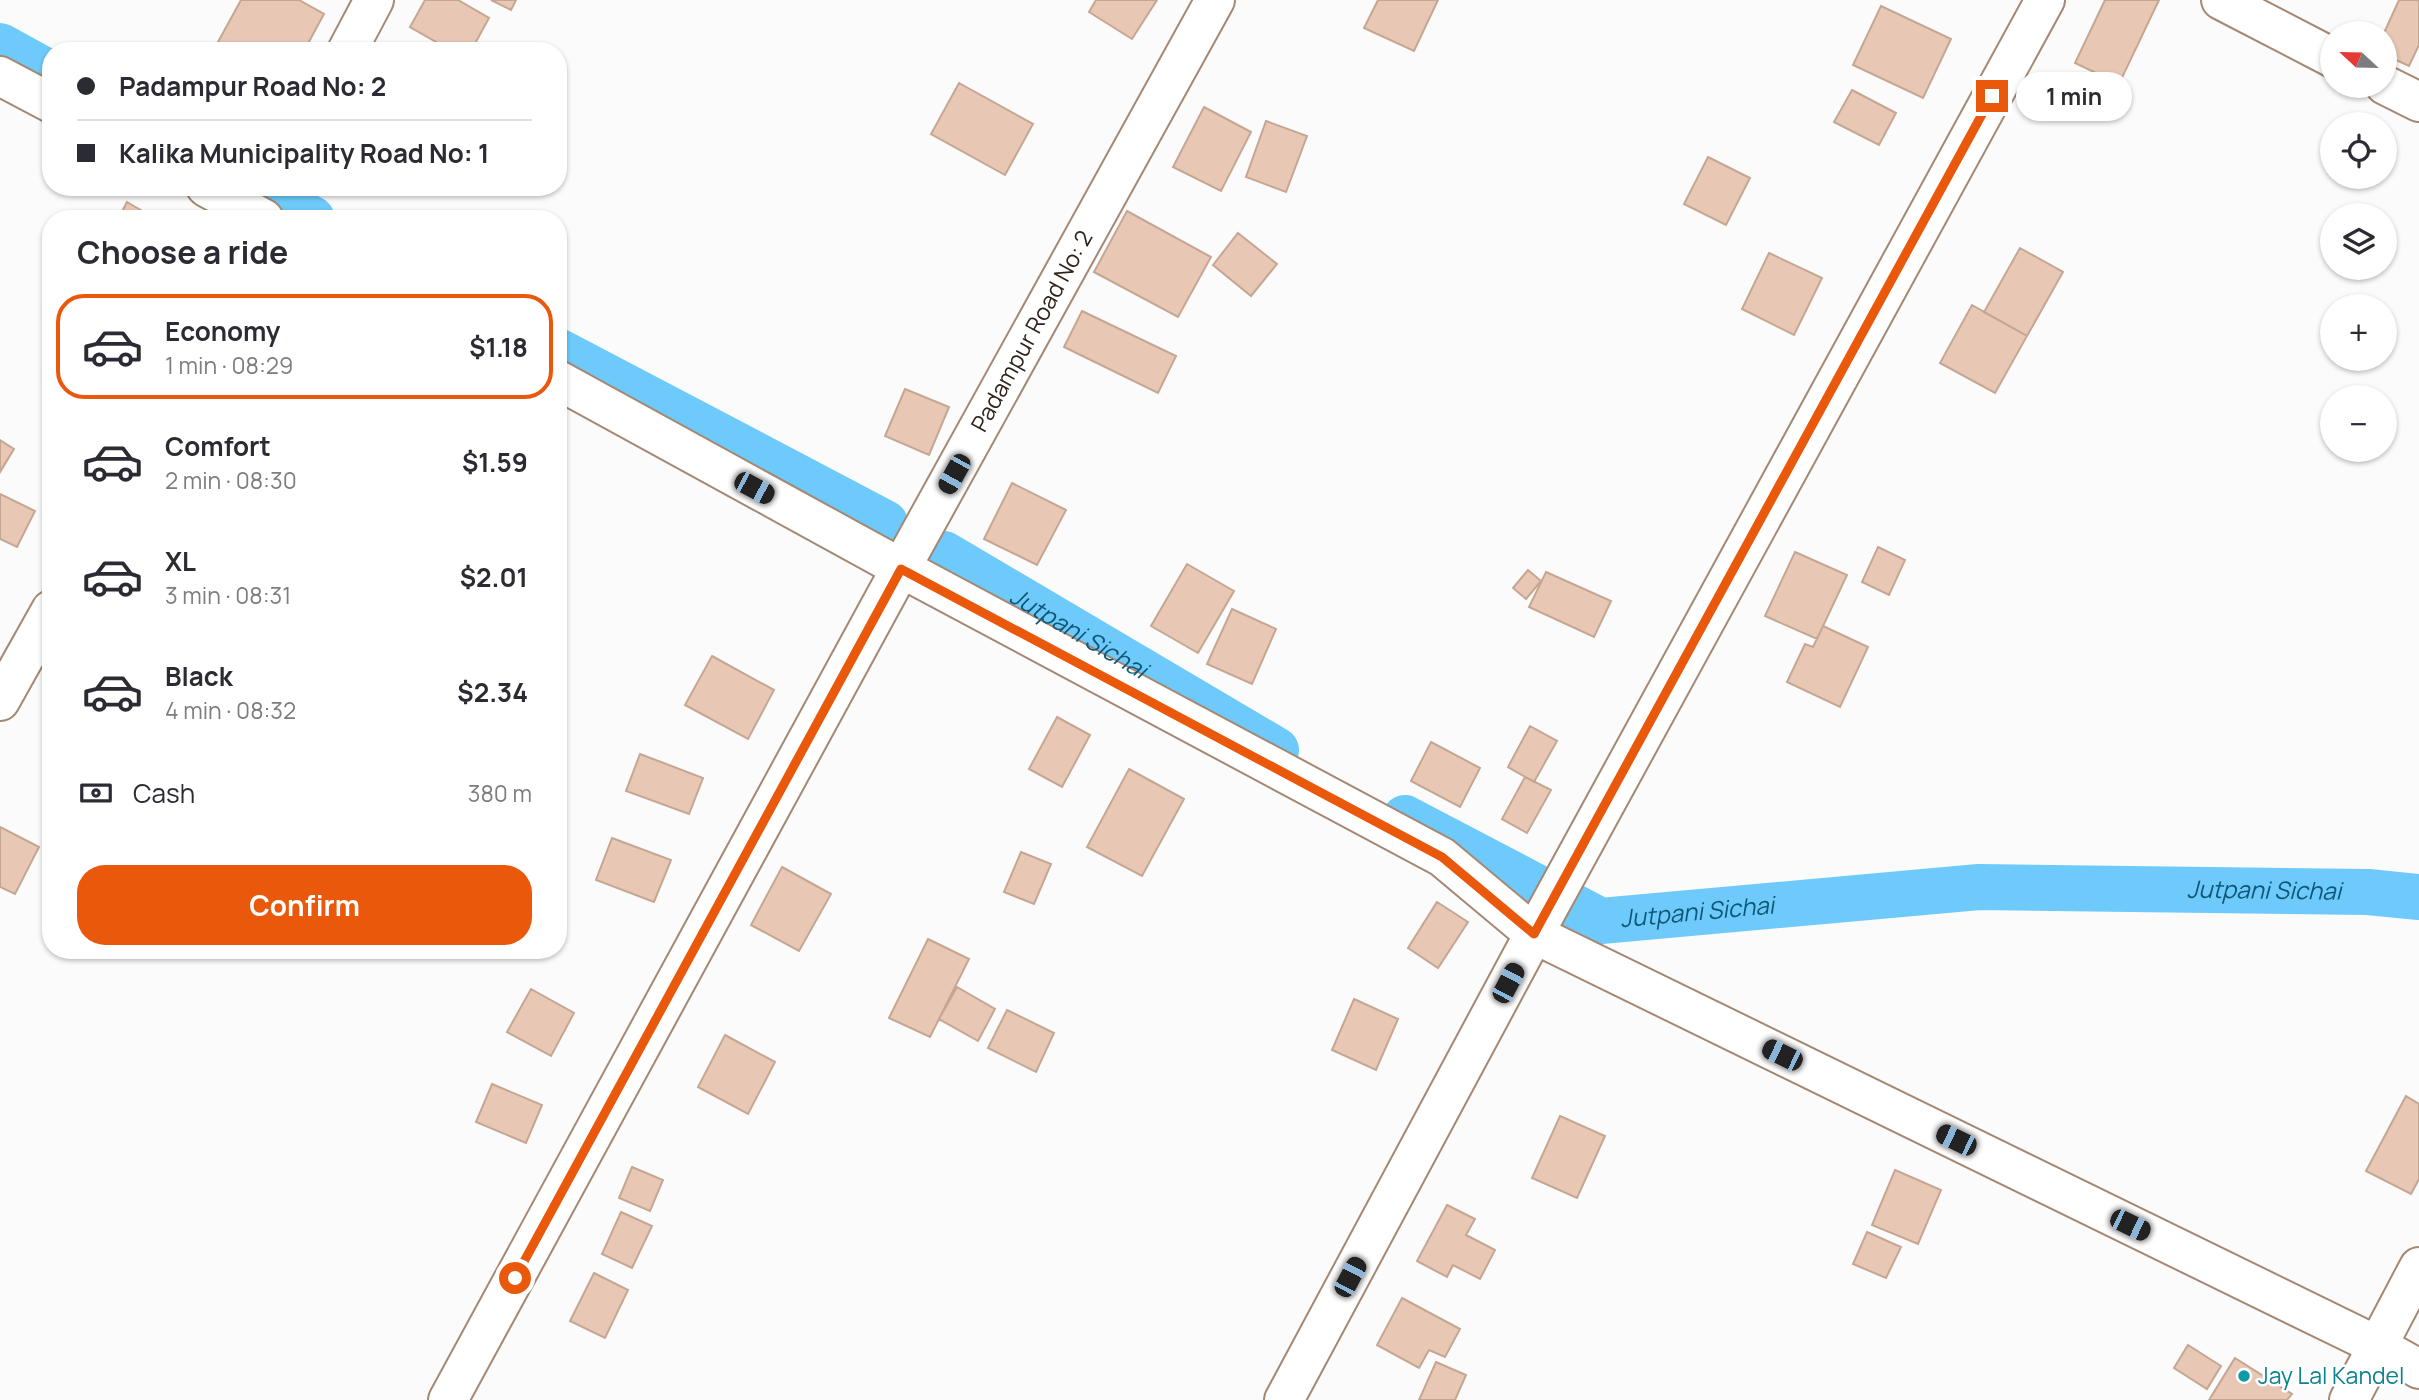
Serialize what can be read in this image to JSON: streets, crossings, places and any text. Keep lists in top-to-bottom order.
{
  "streets": {
    "street": ["Padampur Road No: 2"]
  },
  "water": ["Jutpani Sichai"],
  "places": ["Jay Lal Kandel"],
  "north": "left",
  "page": {
    "map_buttons": ["+", "−"],
    "banner": ["Padampur Road No: 2", "Kalika Municipality Road No: 1"],
    "bubble": "1 min",
    "heading": "Choose a ride",
    "list": [
      {
        "name": "Economy",
        "note": "1 min · 08:29",
        "value": "$1.18"
      },
      {
        "name": "Comfort",
        "note": "2 min · 08:30",
        "value": "$1.59"
      },
      {
        "name": "XL",
        "note": "3 min · 08:31",
        "value": "$2.01"
      },
      {
        "name": "Black",
        "note": "4 min · 08:32",
        "value": "$2.34"
      }
    ],
    "pay": ["Cash", "380 m"],
    "buttons": "Confirm"
  }
}
